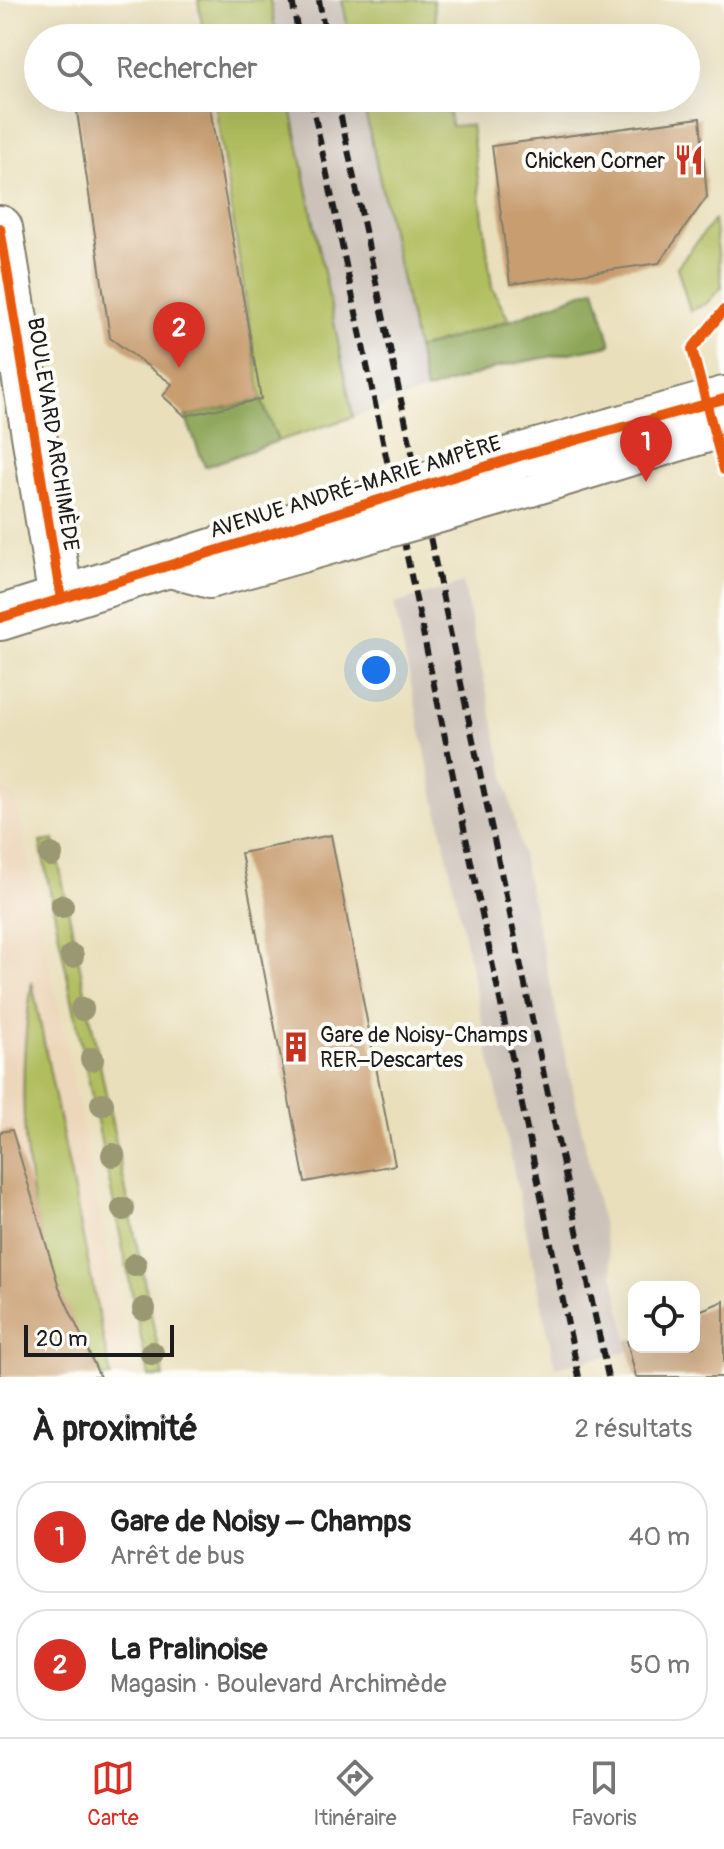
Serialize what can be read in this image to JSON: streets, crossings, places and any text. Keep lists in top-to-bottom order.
{
  "streets": {
    "street": ["BOULEVARD ARCHIMÈDE", "AVENUE ANDRÉ-MARIE AMPÈRE"]
  },
  "crossings": [
    ["BOULEVARD ARCHIMÈDE", "AVENUE ANDRÉ-MARIE AMPÈRE"]
  ],
  "places": {
    "restaurant": ["Chicken Corner"],
    "building": ["Gare de Noisy-Champs RER–Descartes"]
  },
  "scale_bar": "20 m",
  "page": {
    "search": "Rechercher",
    "pins": ["2", "1"],
    "scale": "20 m",
    "heading": ["À proximité", "2 résultats"],
    "list": [
      {
        "mark": "1",
        "name": "Gare de Noisy – Champs",
        "note": "Arrêt de bus",
        "value": "40 m"
      },
      {
        "mark": "2",
        "name": "La Pralinoise",
        "note": "Magasin · Boulevard Archimède",
        "value": "50 m"
      }
    ],
    "nav": ["Carte", "Itinéraire", "Favoris"]
  }
}
